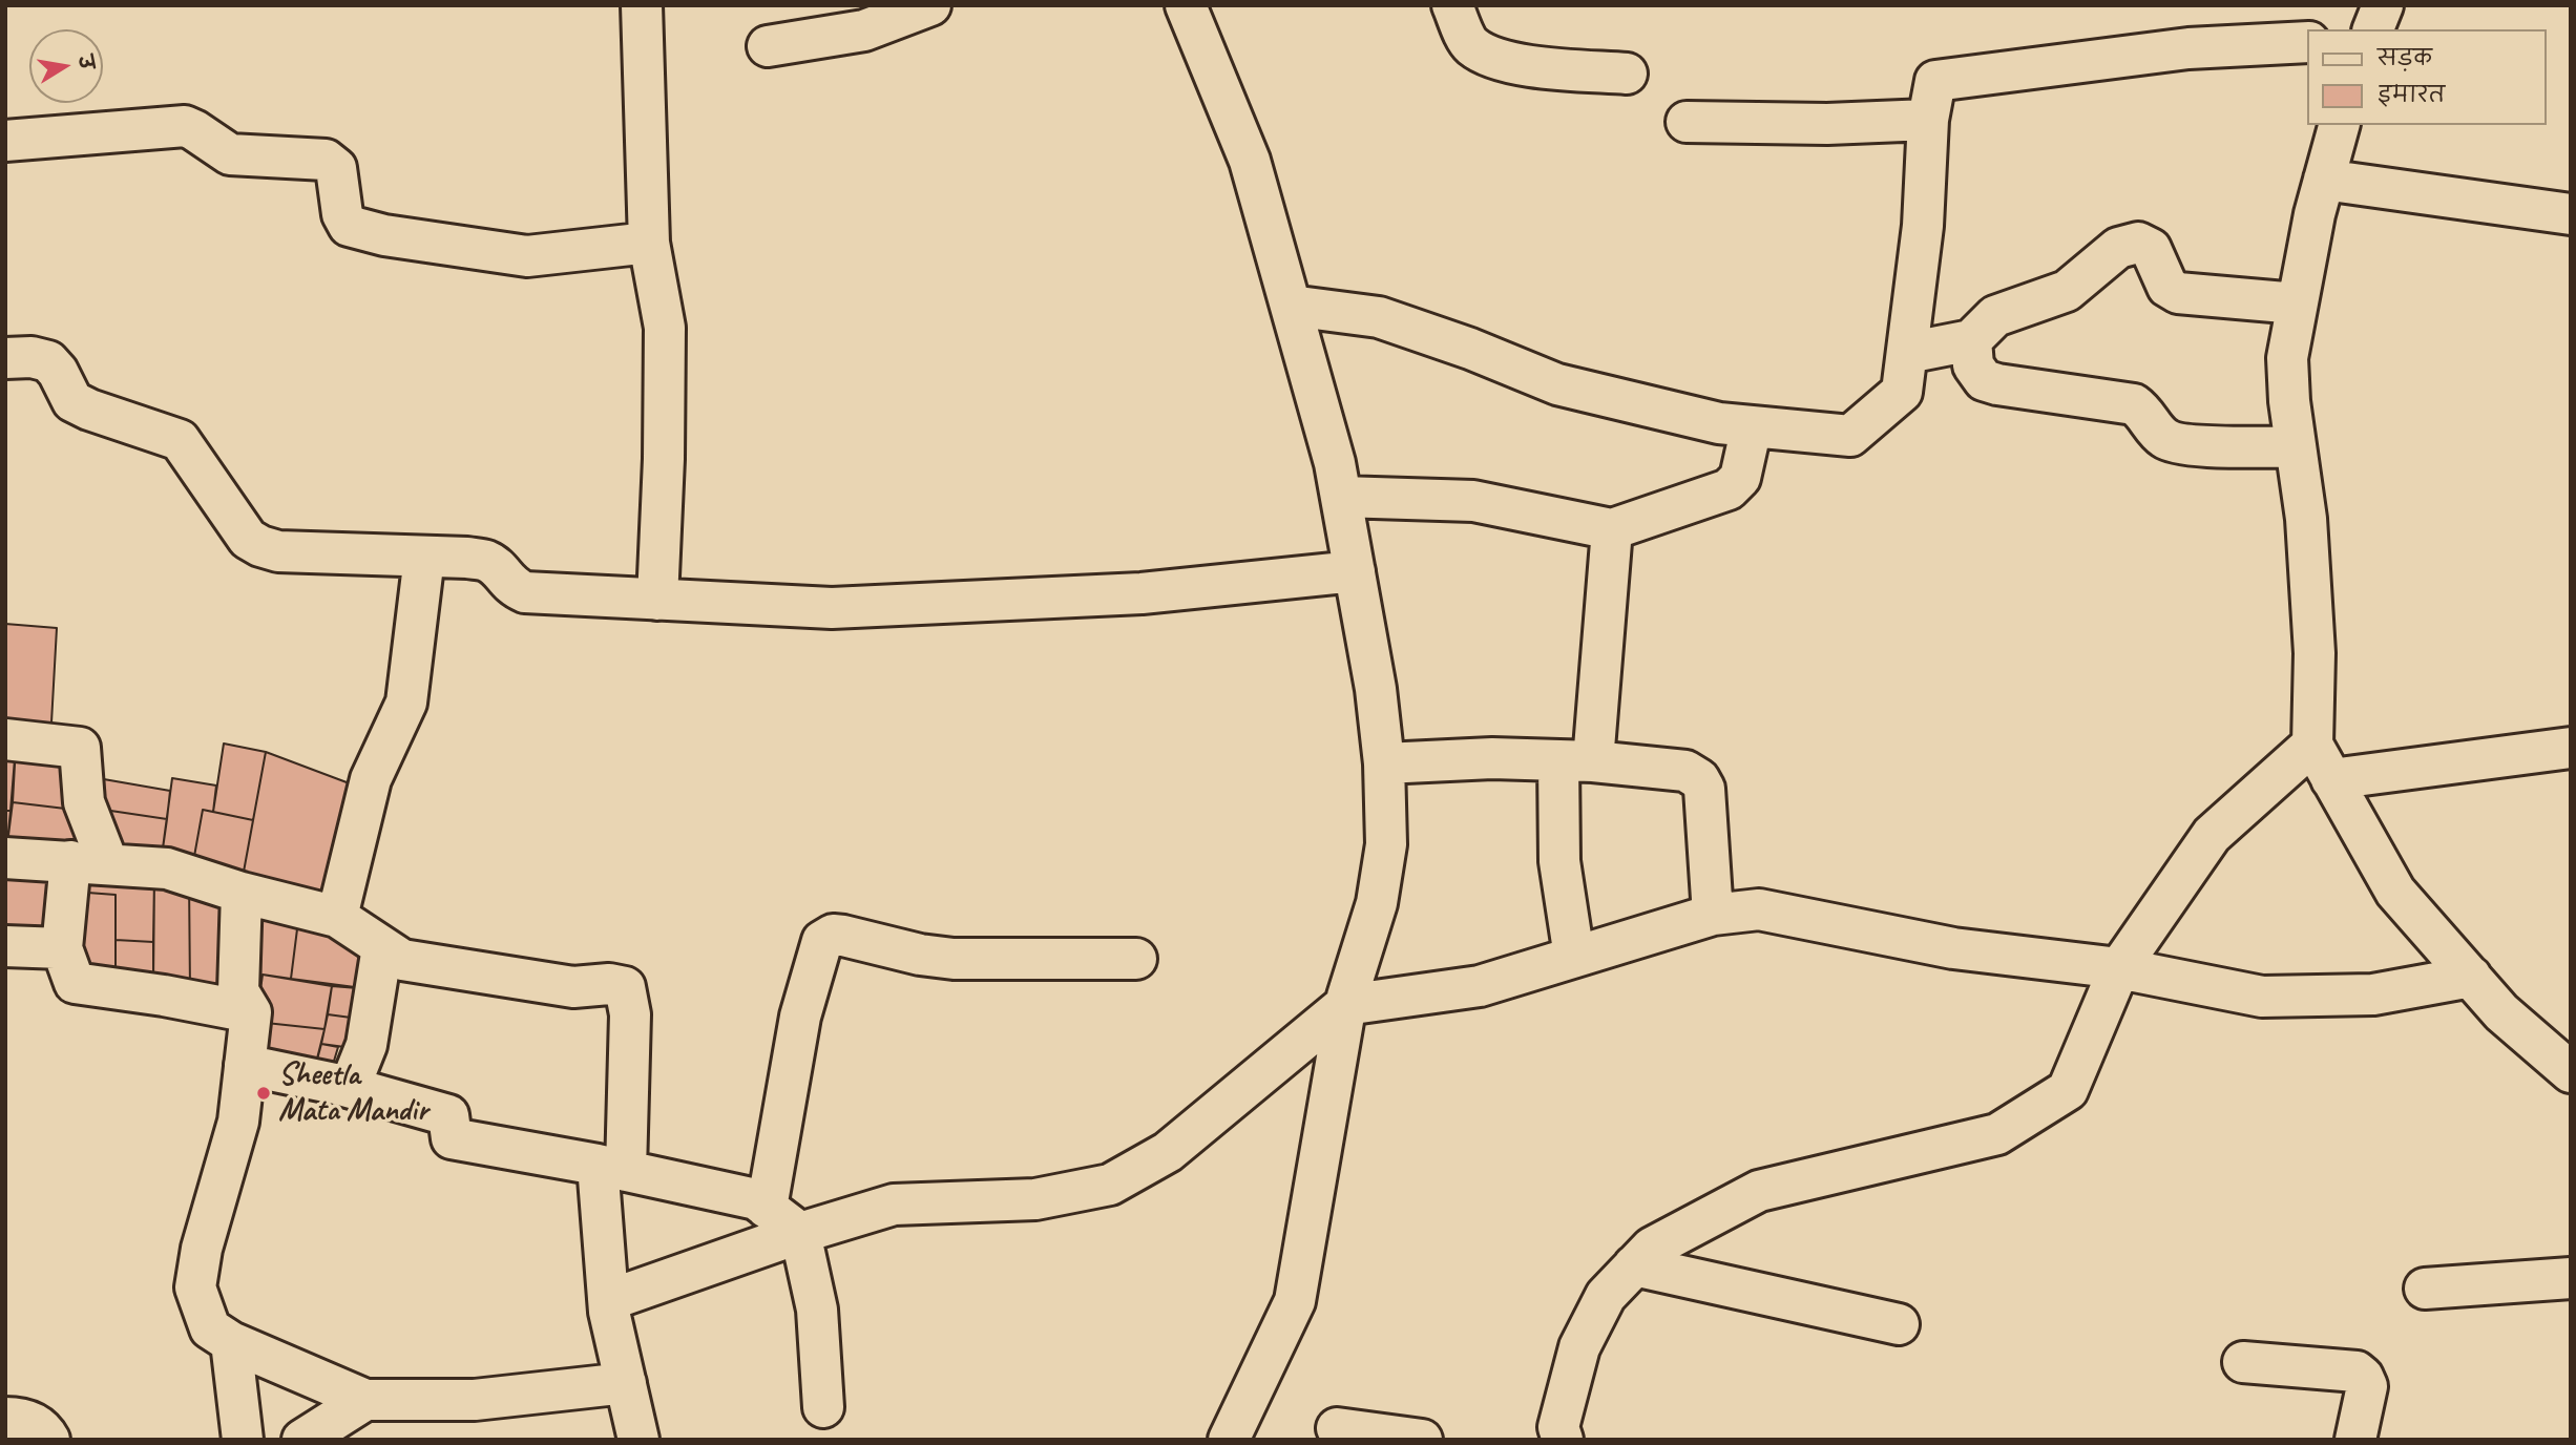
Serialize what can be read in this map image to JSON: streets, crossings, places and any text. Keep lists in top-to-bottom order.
{
  "places": ["Sheetla Mata Mandir"],
  "legend": ["सड़क", "इमारत"],
  "north": "right"
}
